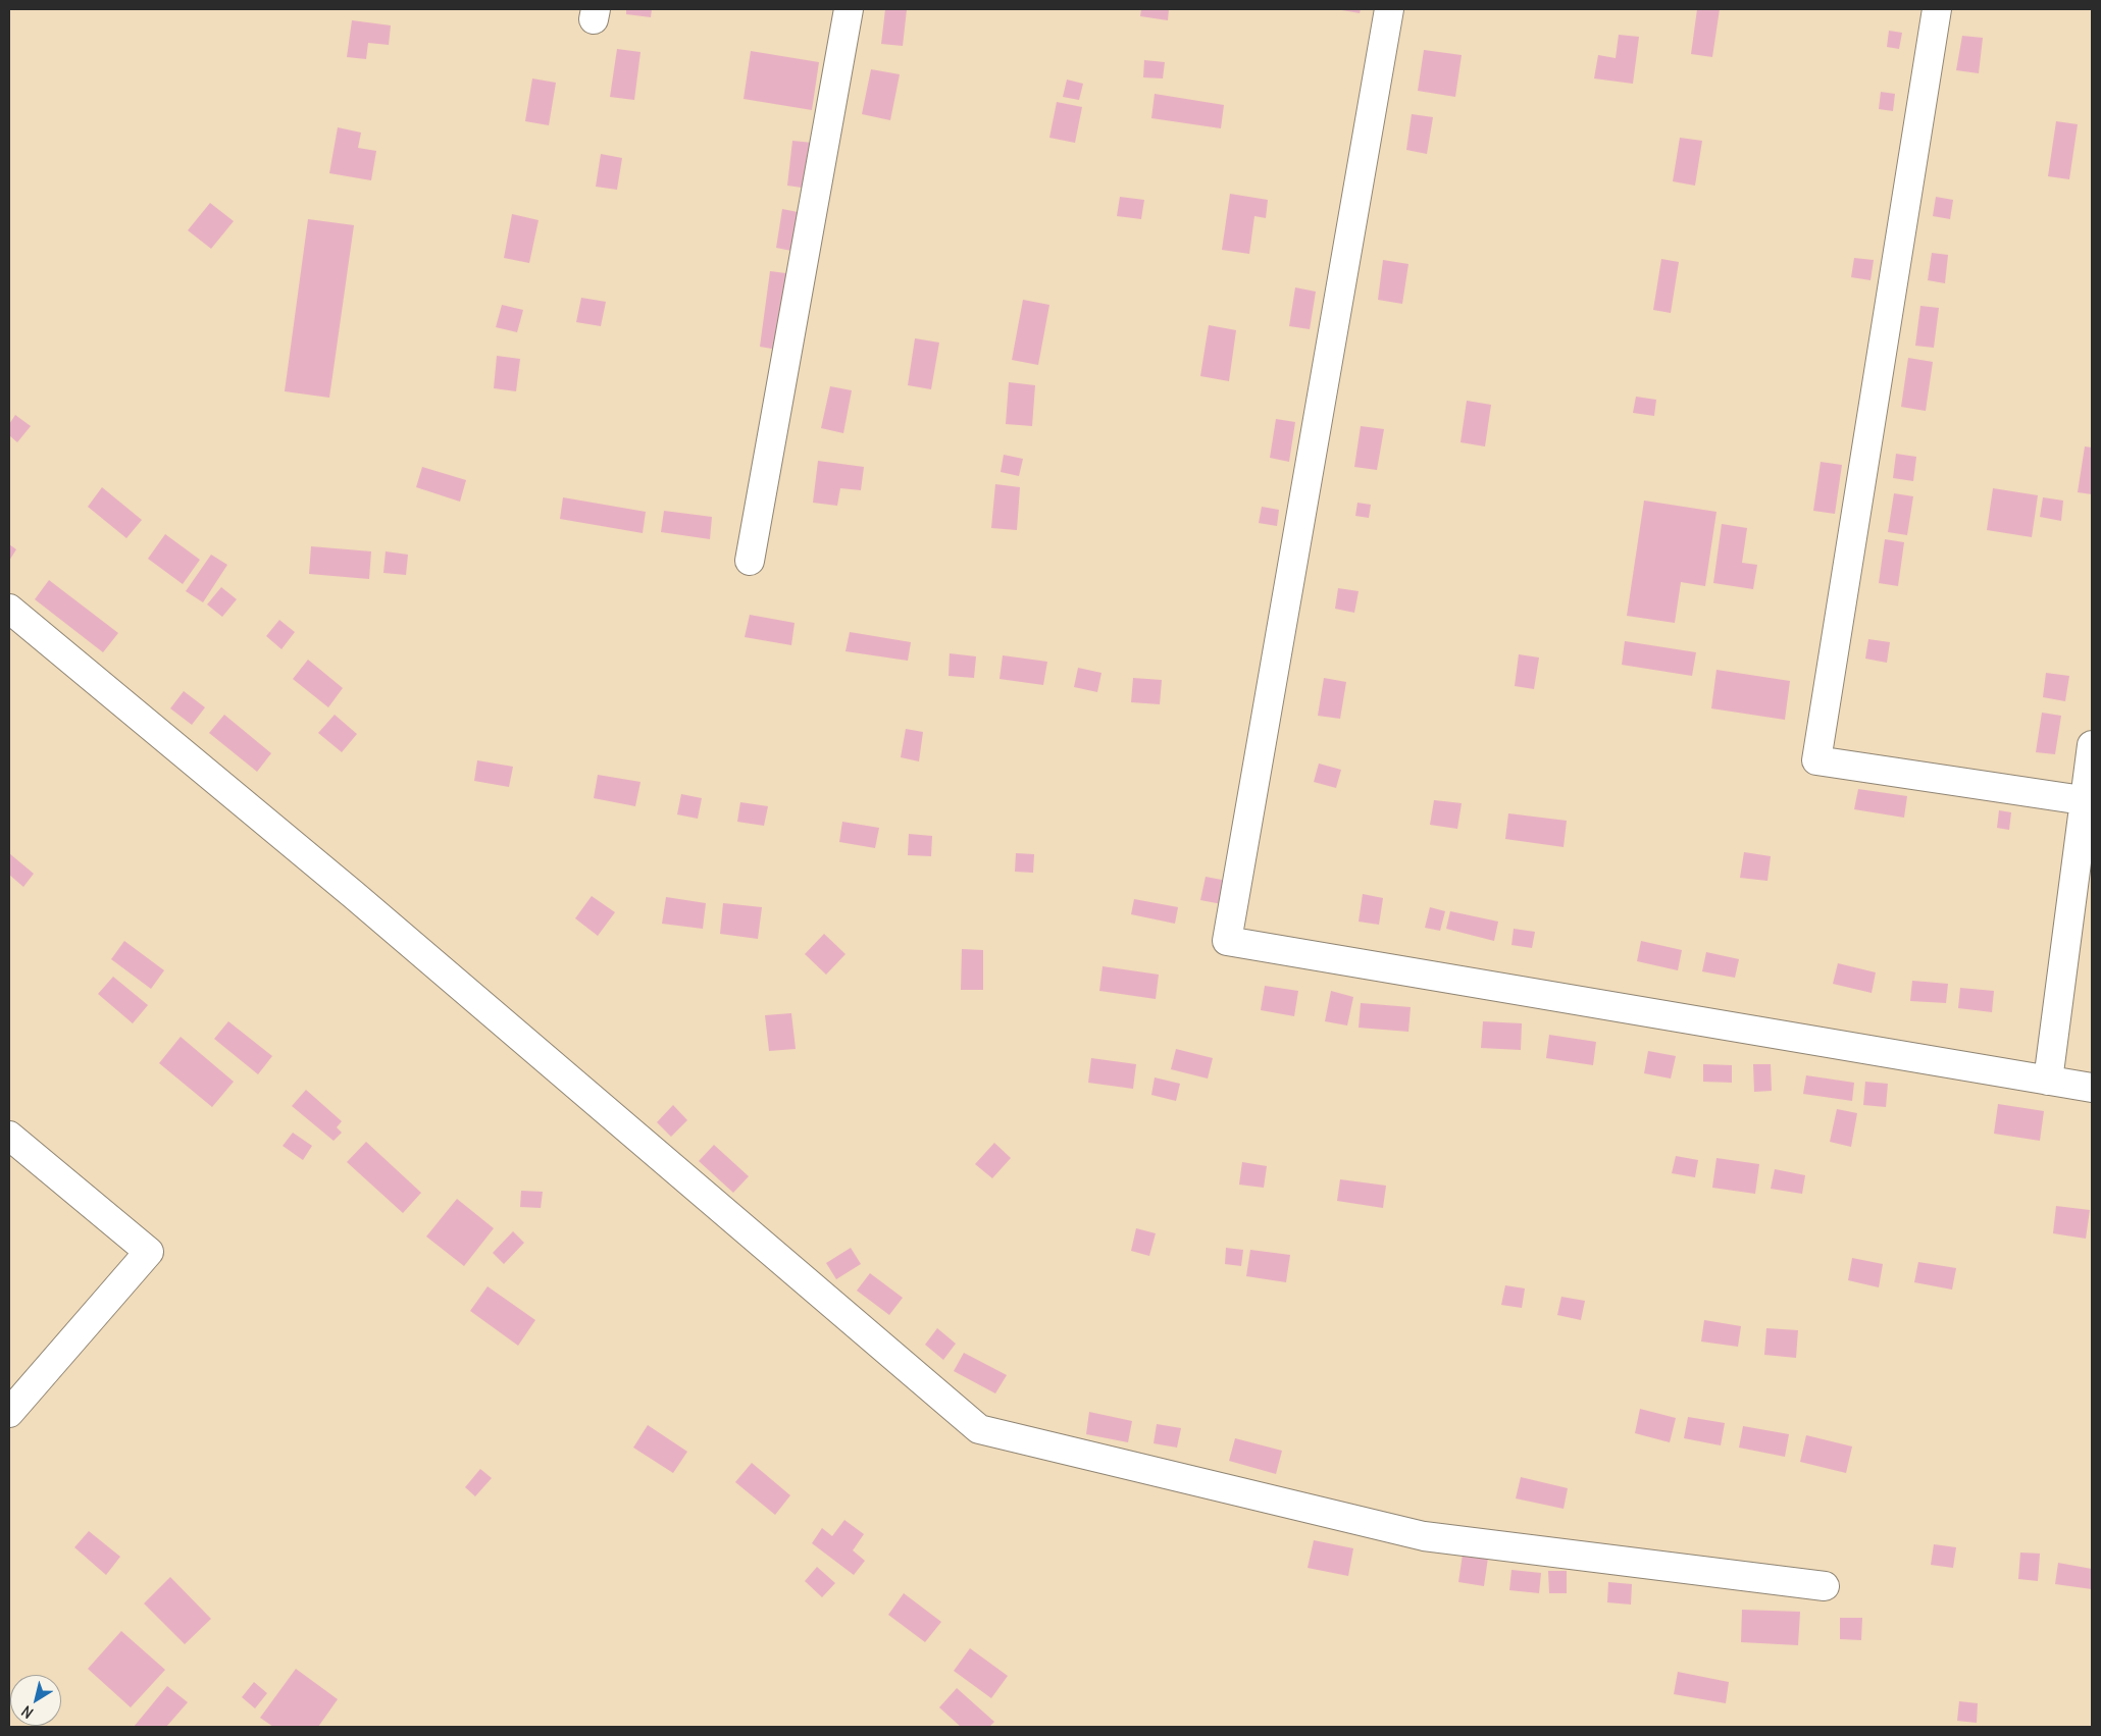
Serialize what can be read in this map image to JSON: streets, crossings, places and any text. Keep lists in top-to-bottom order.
{
  "north": "bottom left"
}
